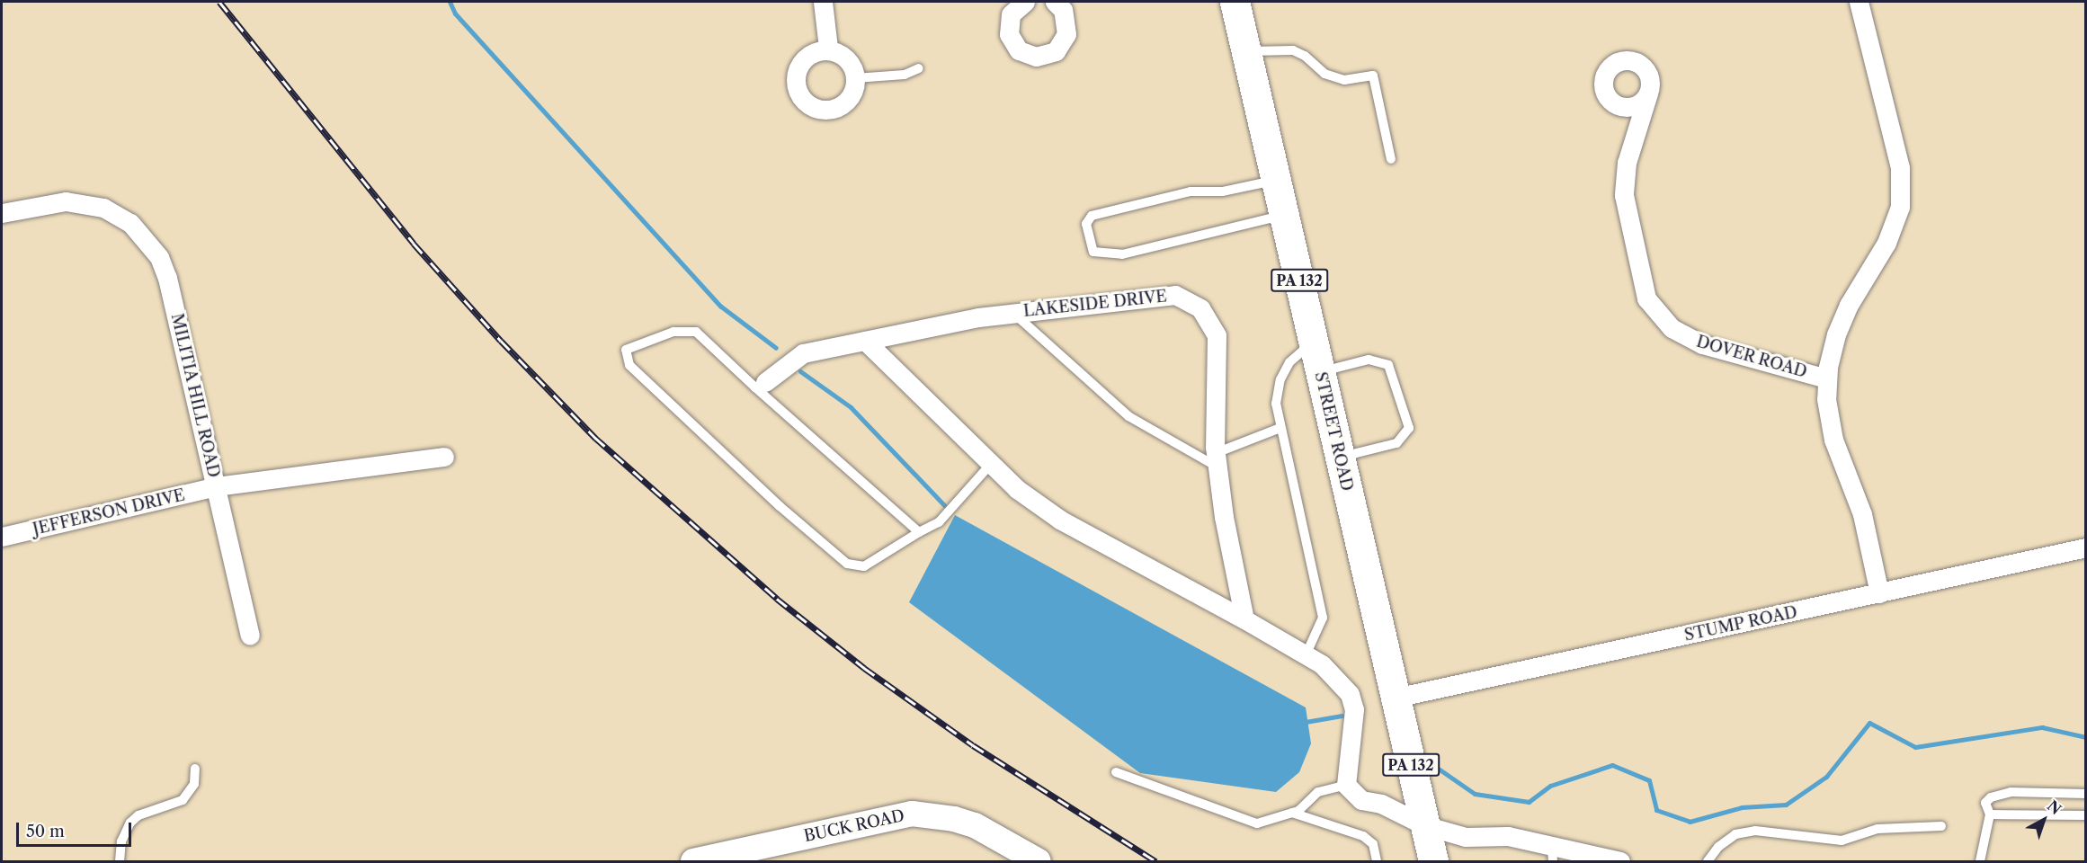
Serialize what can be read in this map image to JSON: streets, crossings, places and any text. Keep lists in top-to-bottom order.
{
  "streets": {
    "main road": ["PA 132", "STREET ROAD"],
    "street": [
      "LAKESIDE DRIVE",
      "DOVER ROAD",
      "MILITIA HILL ROAD",
      "JEFFERSON DRIVE",
      "STUMP ROAD",
      "BUCK ROAD"
    ]
  },
  "crossings": [
    ["MILITIA HILL ROAD", "JEFFERSON DRIVE"],
    ["STREET ROAD", "STUMP ROAD"]
  ],
  "scale_bar": "50 m",
  "north": "top right"
}
